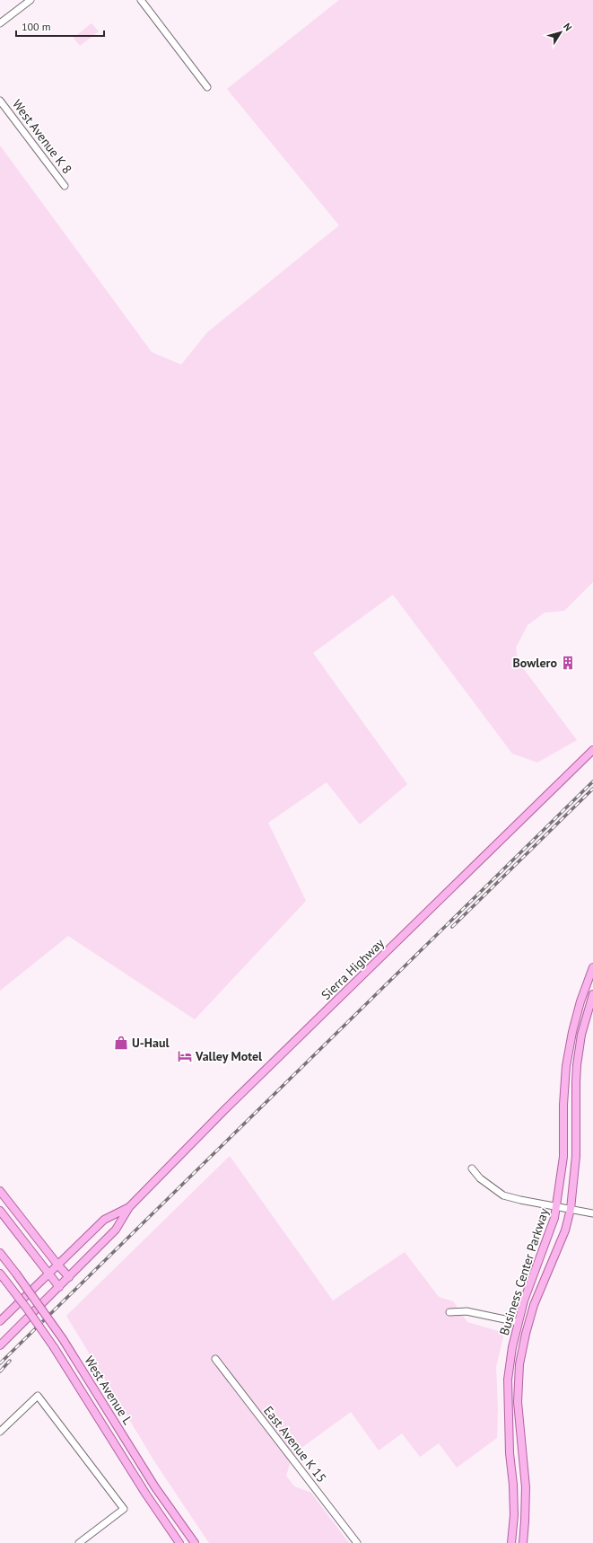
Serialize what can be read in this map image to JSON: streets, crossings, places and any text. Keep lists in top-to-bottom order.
{
  "streets": {
    "main road": ["Sierra Highway", "Business Center Parkway", "West Avenue L"],
    "street": ["West Avenue K 8", "East Avenue K 15"]
  },
  "places": {
    "building": ["Bowlero"],
    "shop": ["U-Haul"],
    "hotel": ["Valley Motel"]
  },
  "scale_bar": "100 m",
  "north": "top right"
}
